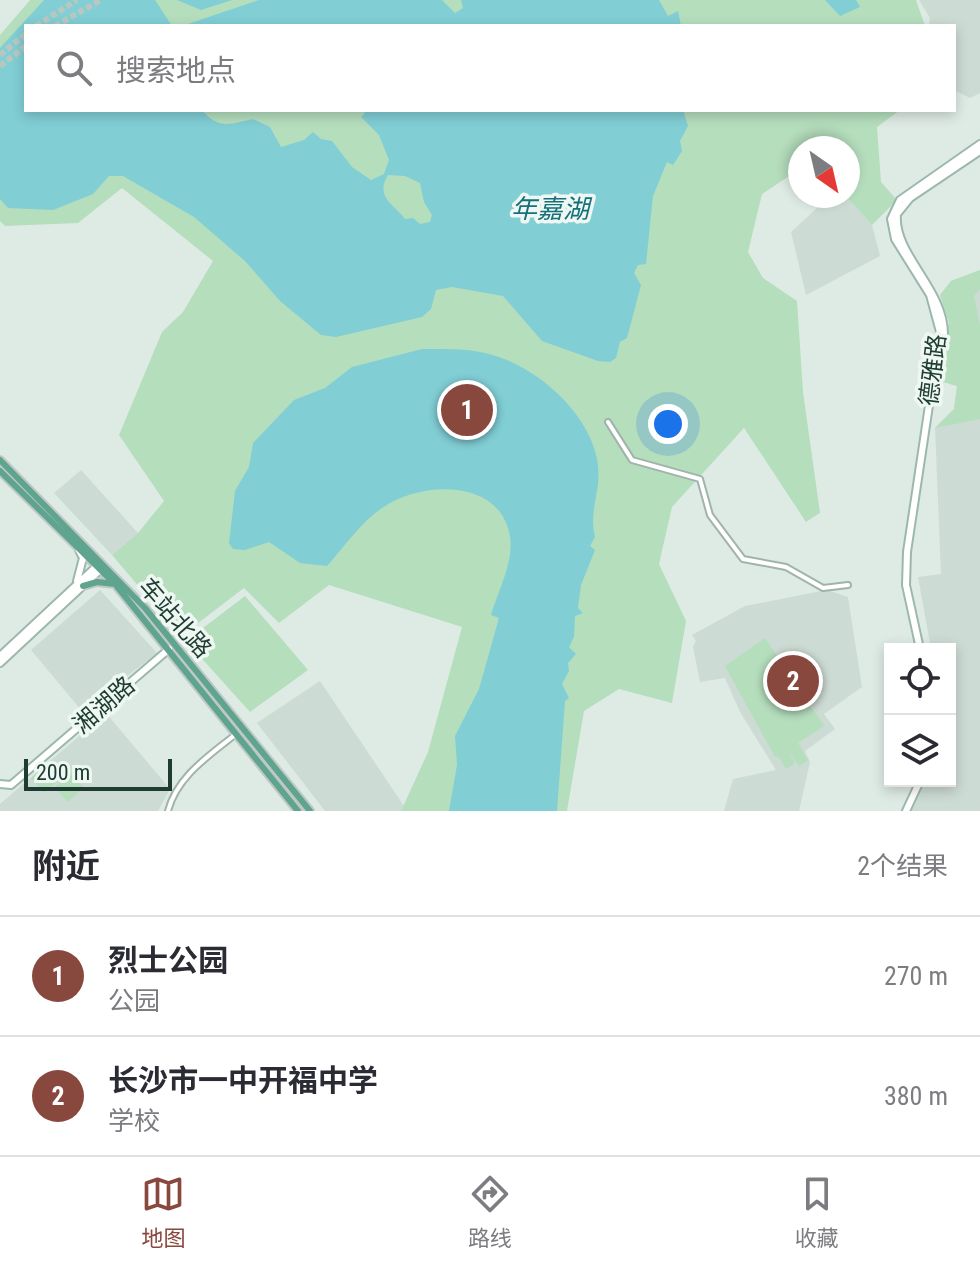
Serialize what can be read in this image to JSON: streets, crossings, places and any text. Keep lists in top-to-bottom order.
{
  "streets": {
    "main road": ["车站北路"],
    "street": ["德雅路", "湘湖路"]
  },
  "crossings": [
    ["车站北路", "湘湖路"]
  ],
  "water": ["年嘉湖"],
  "scale_bar": "200 m",
  "north": "bottom right",
  "page": {
    "search": "搜索地点",
    "pins": ["1", "2"],
    "scale": "200 m",
    "heading": ["附近", "2个结果"],
    "list": [
      {
        "mark": "1",
        "name": "烈士公园",
        "note": "公园",
        "value": "270 m"
      },
      {
        "mark": "2",
        "name": "长沙市一中开福中学",
        "note": "学校",
        "value": "380 m"
      }
    ],
    "nav": ["地图", "路线", "收藏"]
  }
}
